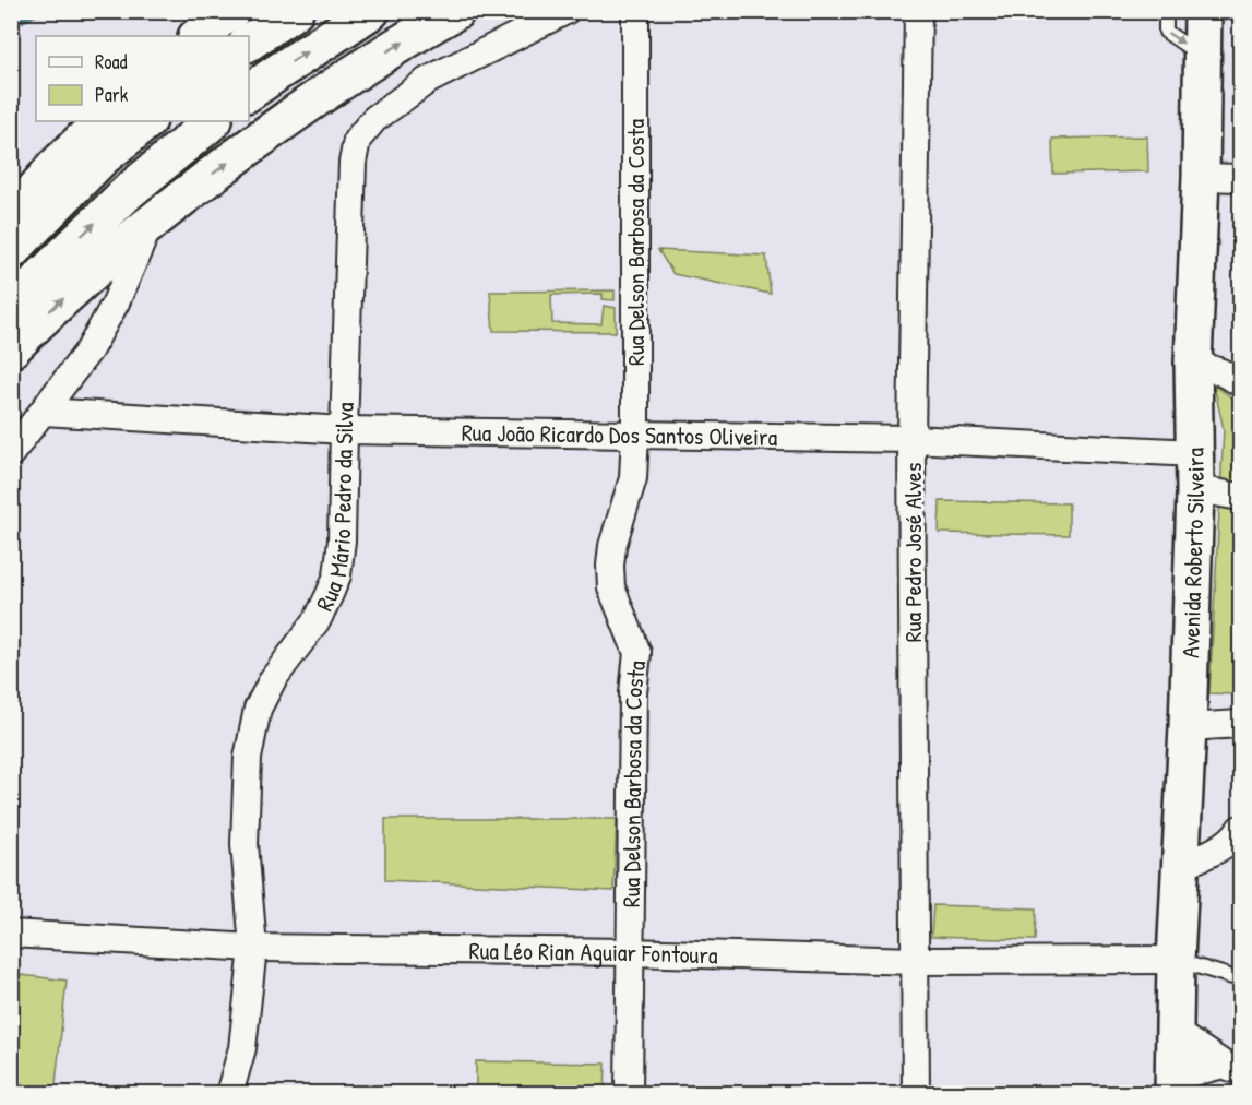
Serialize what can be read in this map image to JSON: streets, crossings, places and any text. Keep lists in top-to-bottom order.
{
  "streets": {
    "main road": ["Avenida Roberto Silveira"],
    "street": [
      "Rua Delson Barbosa da Costa",
      "Rua João Ricardo Dos Santos Oliveira",
      "Rua Mário Pedro da Silva",
      "Rua Pedro José Alves",
      "Rua Léo Rian Aguiar Fontoura"
    ]
  },
  "crossings": [
    ["Rua Delson Barbosa da Costa", "Rua João Ricardo Dos Santos Oliveira"],
    ["Rua Delson Barbosa da Costa", "Rua Léo Rian Aguiar Fontoura"],
    ["Rua João Ricardo Dos Santos Oliveira", "Rua Mário Pedro da Silva"],
    ["Rua João Ricardo Dos Santos Oliveira", "Rua Pedro José Alves"],
    ["Rua João Ricardo Dos Santos Oliveira", "Avenida Roberto Silveira"],
    ["Rua Mário Pedro da Silva", "Rua Léo Rian Aguiar Fontoura"],
    ["Rua Pedro José Alves", "Rua Léo Rian Aguiar Fontoura"],
    ["Avenida Roberto Silveira", "Rua Léo Rian Aguiar Fontoura"]
  ],
  "legend": ["Road", "Park"]
}
